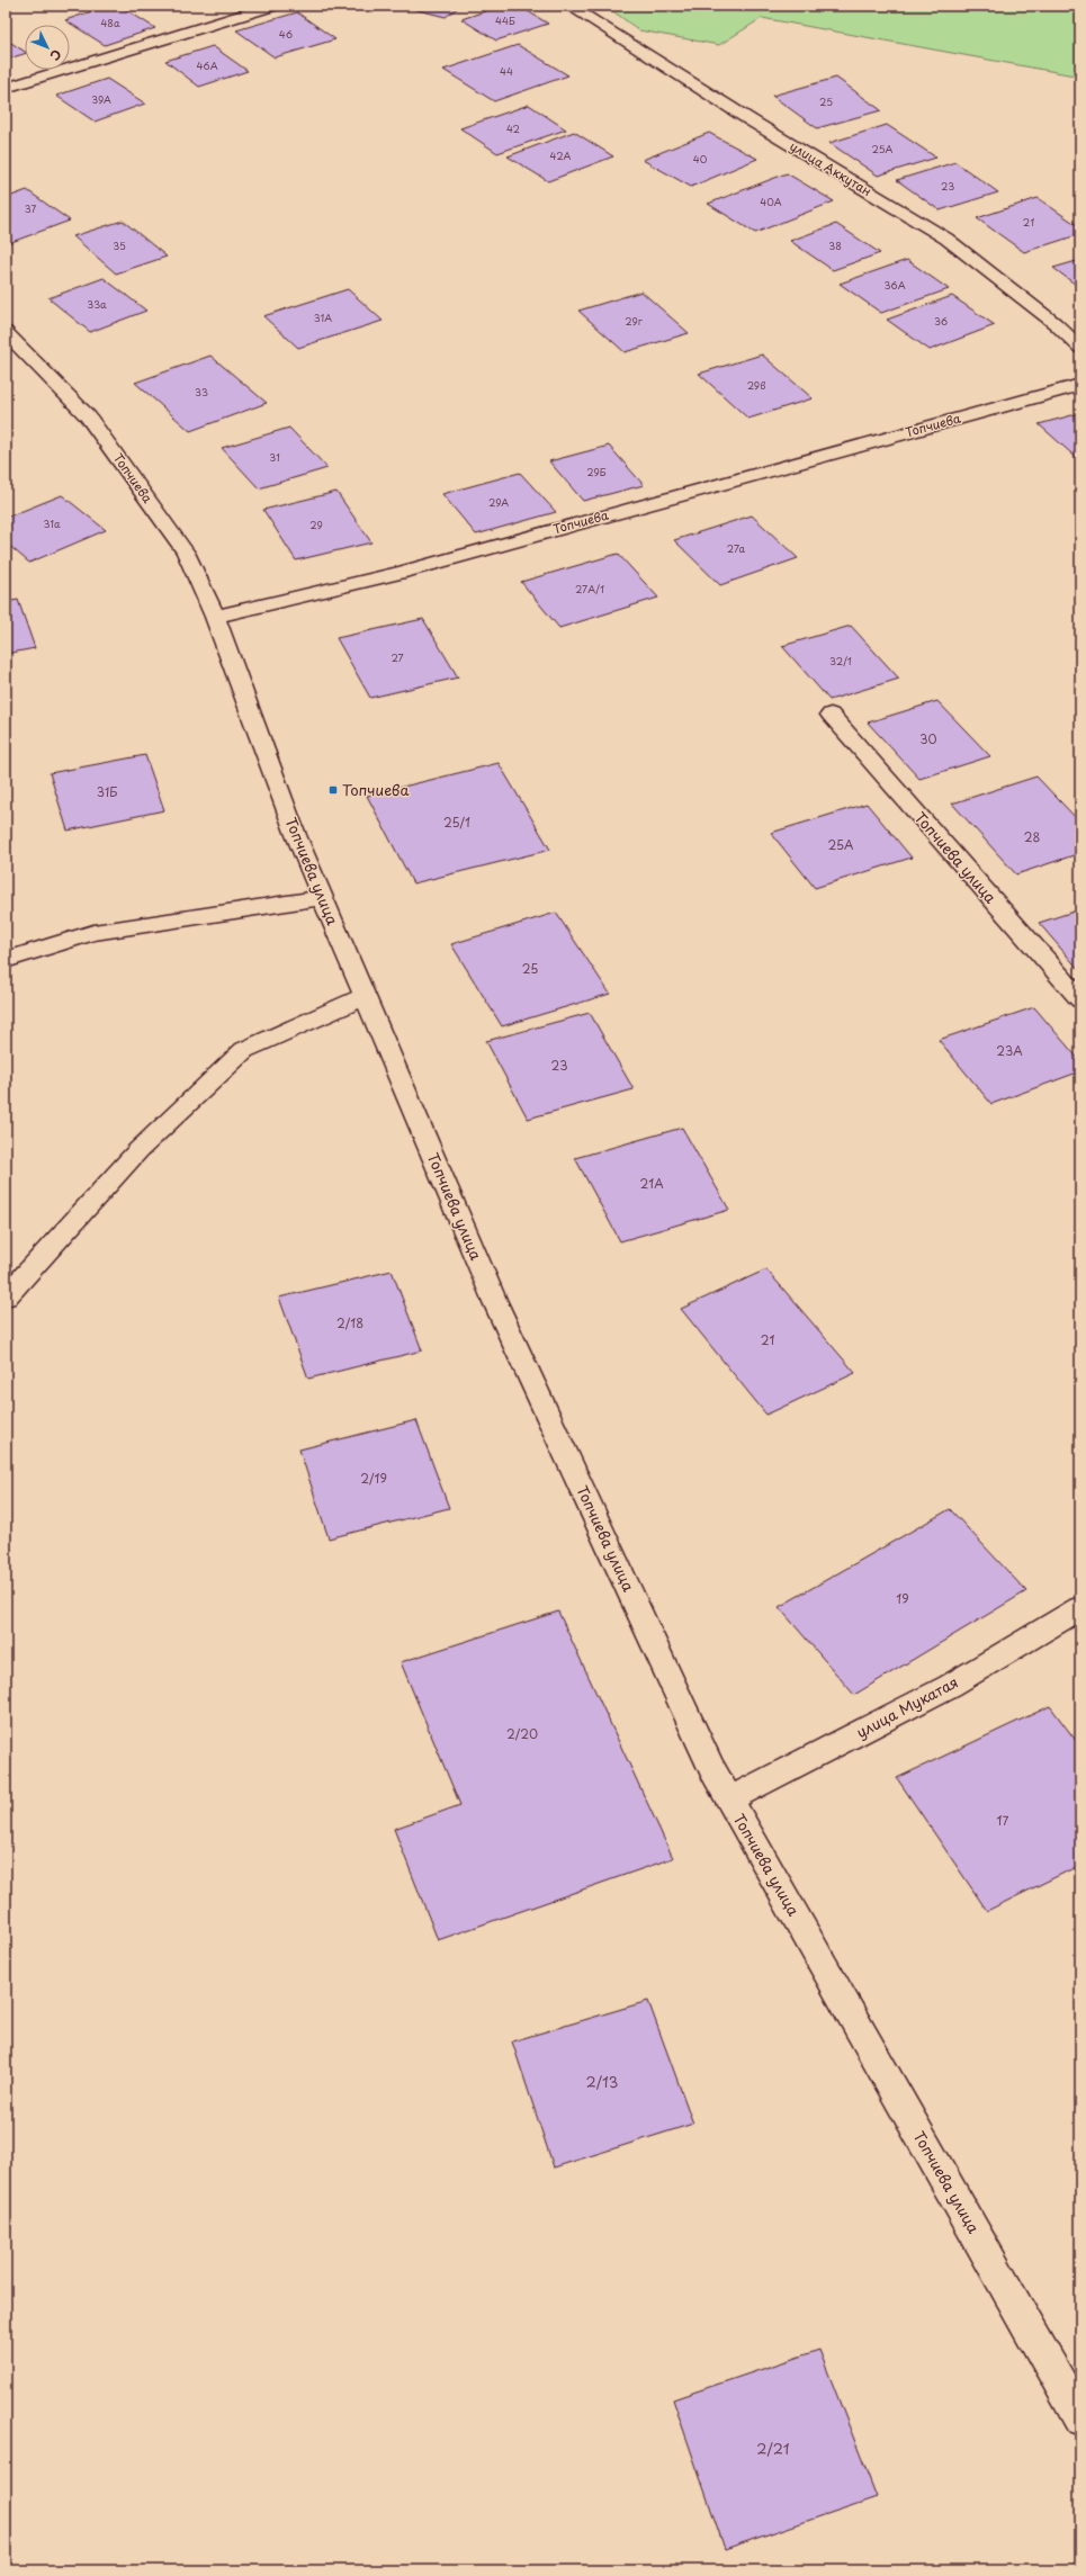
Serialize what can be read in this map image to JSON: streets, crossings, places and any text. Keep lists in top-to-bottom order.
{
  "streets": {
    "street": [
      "улица Аккутан",
      "Топчиева",
      "Топчиева улица",
      "улица Мукатая"
    ]
  },
  "crossings": [
    ["Топчиева", "Топчиева улица"],
    ["Топчиева улица", "улица Мукатая"]
  ],
  "places": {
    "transit": ["Топчиева"]
  },
  "house_numbers": [
    "44Б",
    "48а",
    "46",
    "46А",
    "44",
    "39А",
    "25",
    "42",
    "25А",
    "42А",
    "40",
    "23",
    "40А",
    "37",
    "21",
    "35",
    "38",
    "36А",
    "33а",
    "31А",
    "29г",
    "36",
    "29в",
    "33",
    "31",
    "29Б",
    "29А",
    "31а",
    "29",
    "27а",
    "27А/1",
    "27",
    "32/1",
    "30",
    "31Б",
    "25/1",
    "28",
    "25А",
    "25",
    "23А",
    "23",
    "21А",
    "2/18",
    "21",
    "2/19",
    "19",
    "2/20",
    "17",
    "2/13",
    "2/21"
  ],
  "north": "bottom right"
}
